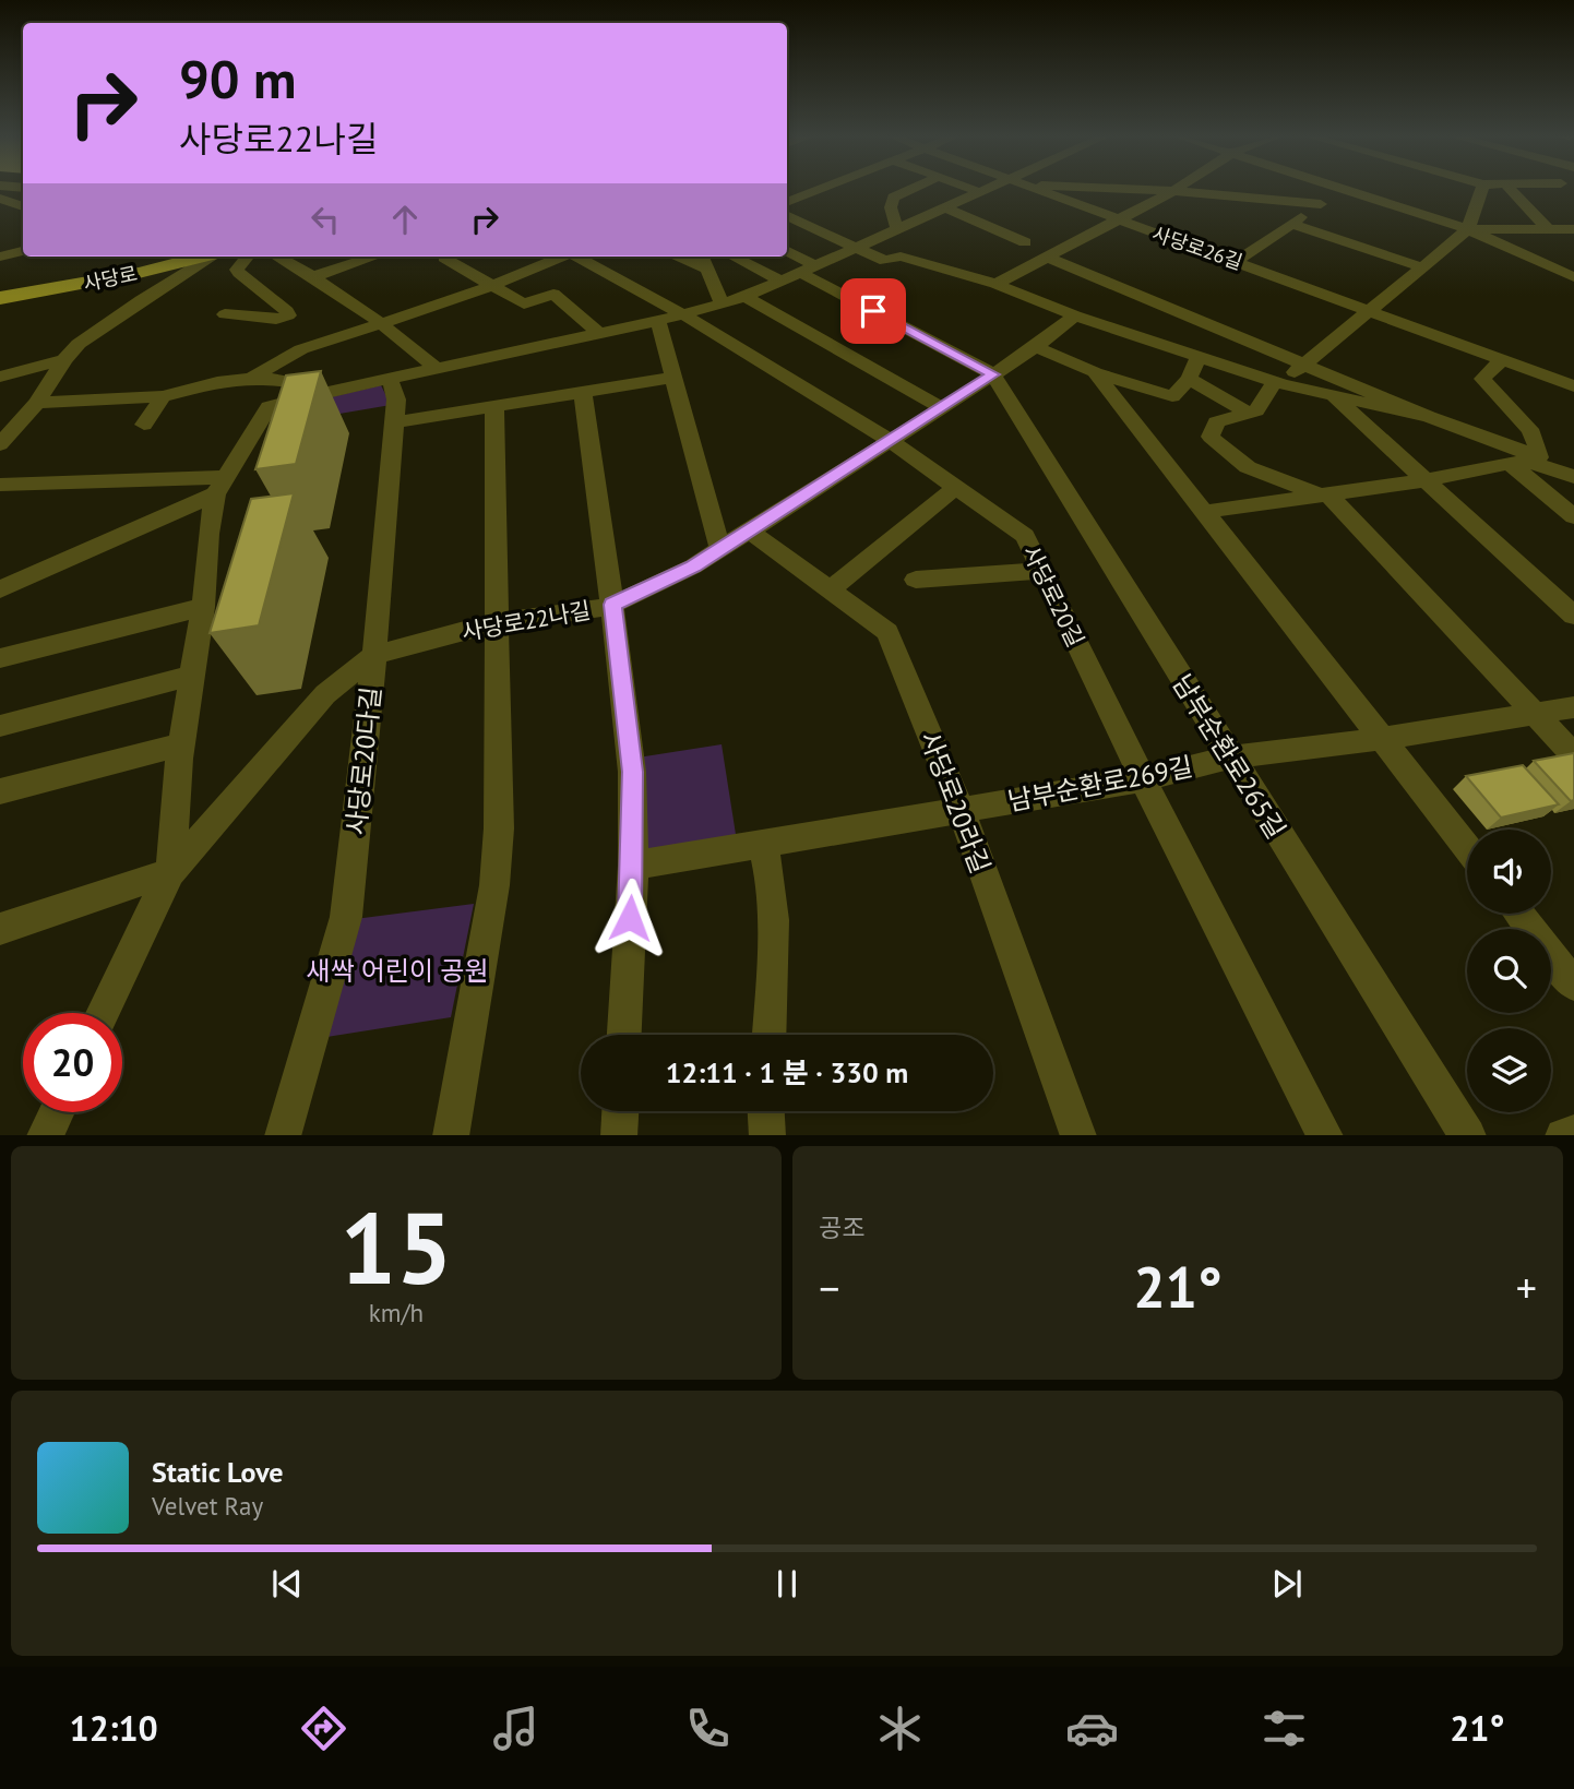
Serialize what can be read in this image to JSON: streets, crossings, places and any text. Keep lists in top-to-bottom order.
{
  "streets": {
    "main road": ["사당로"],
    "street": [
      "사당로26길",
      "사당로20길",
      "사당로22나길",
      "남부순환로265길",
      "사당로20다길",
      "남부순환로269길",
      "사당로20라길"
    ]
  },
  "crossings": [
    ["사당로20길", "사당로22나길"],
    ["사당로20길", "남부순환로269길"],
    ["사당로22나길", "남부순환로265길"],
    ["사당로22나길", "사당로20다길"],
    ["사당로22나길", "사당로20라길"],
    ["남부순환로265길", "남부순환로269길"],
    ["남부순환로269길", "사당로20라길"]
  ],
  "parks": ["새싹 어린이 공원"],
  "page": {
    "turn": ["90 m", "사당로22나길"],
    "limit": "20",
    "trip": "12:11 · 1 분 · 330 m",
    "tile": [
      ["15", "km/h"],
      "공조"
    ],
    "heat": ["−", "21°", "+"],
    "song": ["Static Love", "Velvet Ray"],
    "tabs": ["12:10", "21°"]
  }
}
